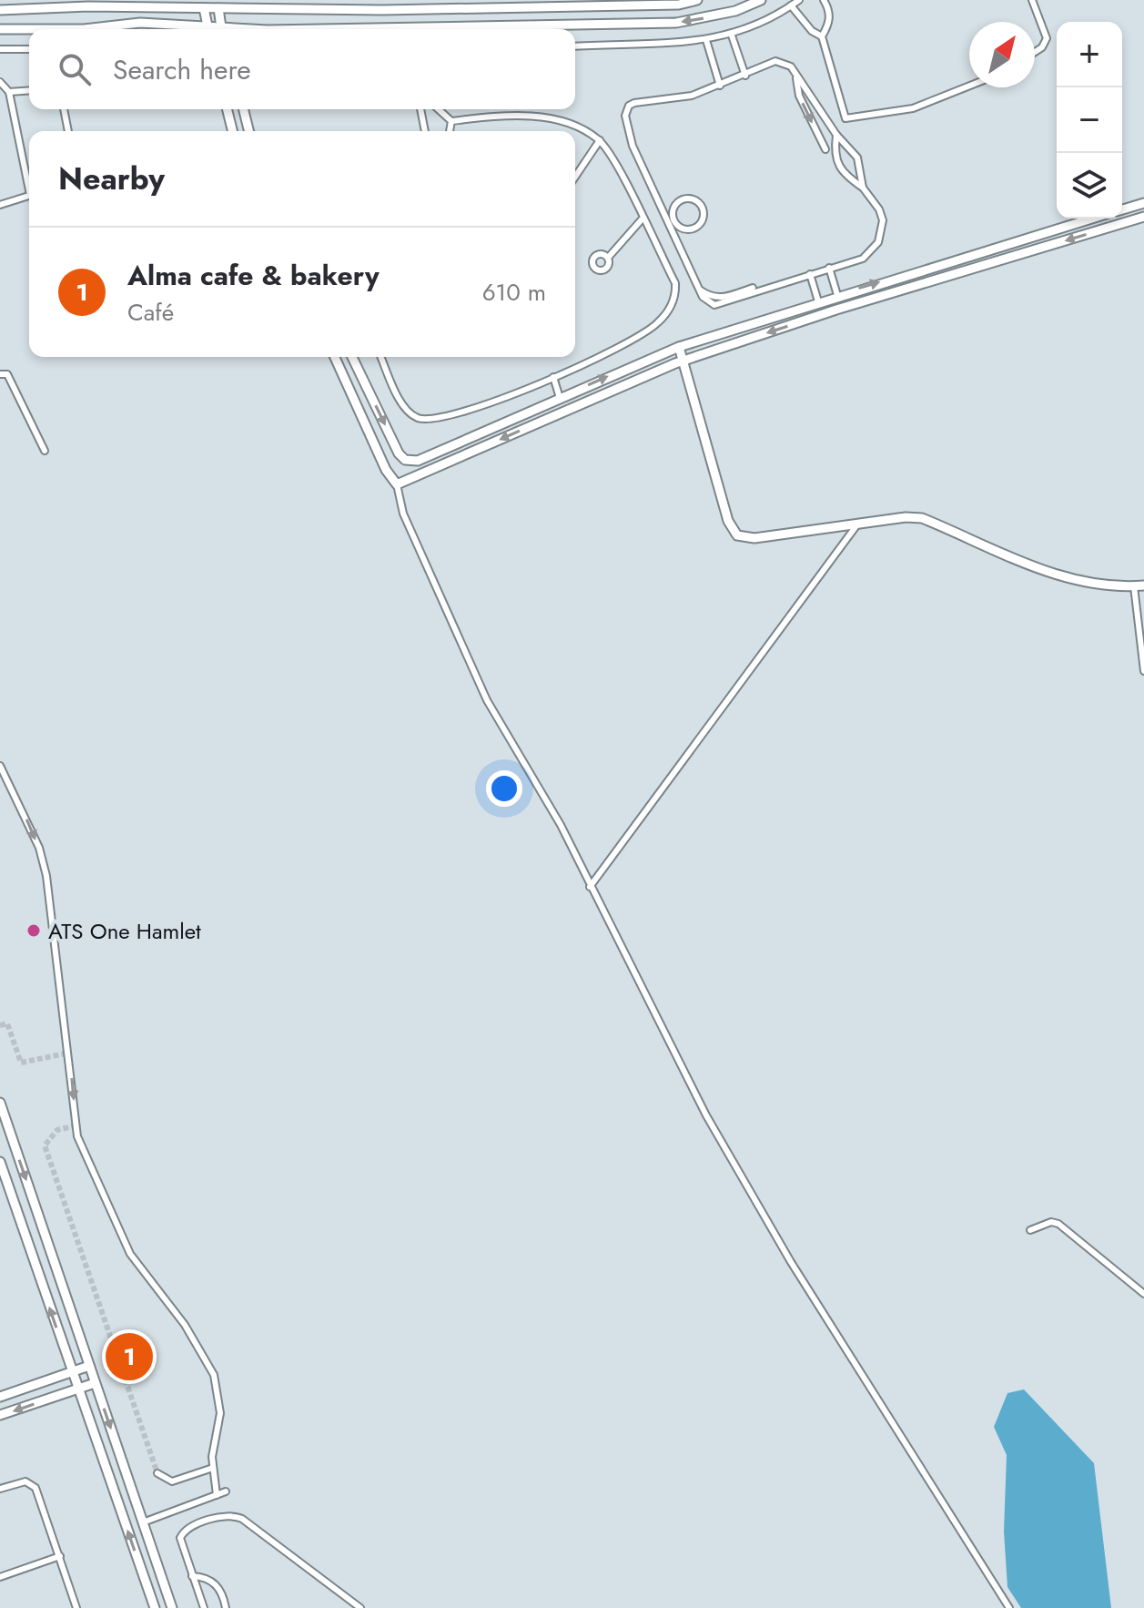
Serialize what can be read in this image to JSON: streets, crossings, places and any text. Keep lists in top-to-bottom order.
{
  "places": ["ATS One Hamlet"],
  "north": "top right",
  "page": {
    "map_buttons": ["+", "−"],
    "search": "Search here",
    "heading": "Nearby",
    "list": [
      {
        "mark": "1",
        "name": "Alma cafe & bakery",
        "note": "Café",
        "value": "610 m"
      }
    ],
    "pins": "1"
  }
}
